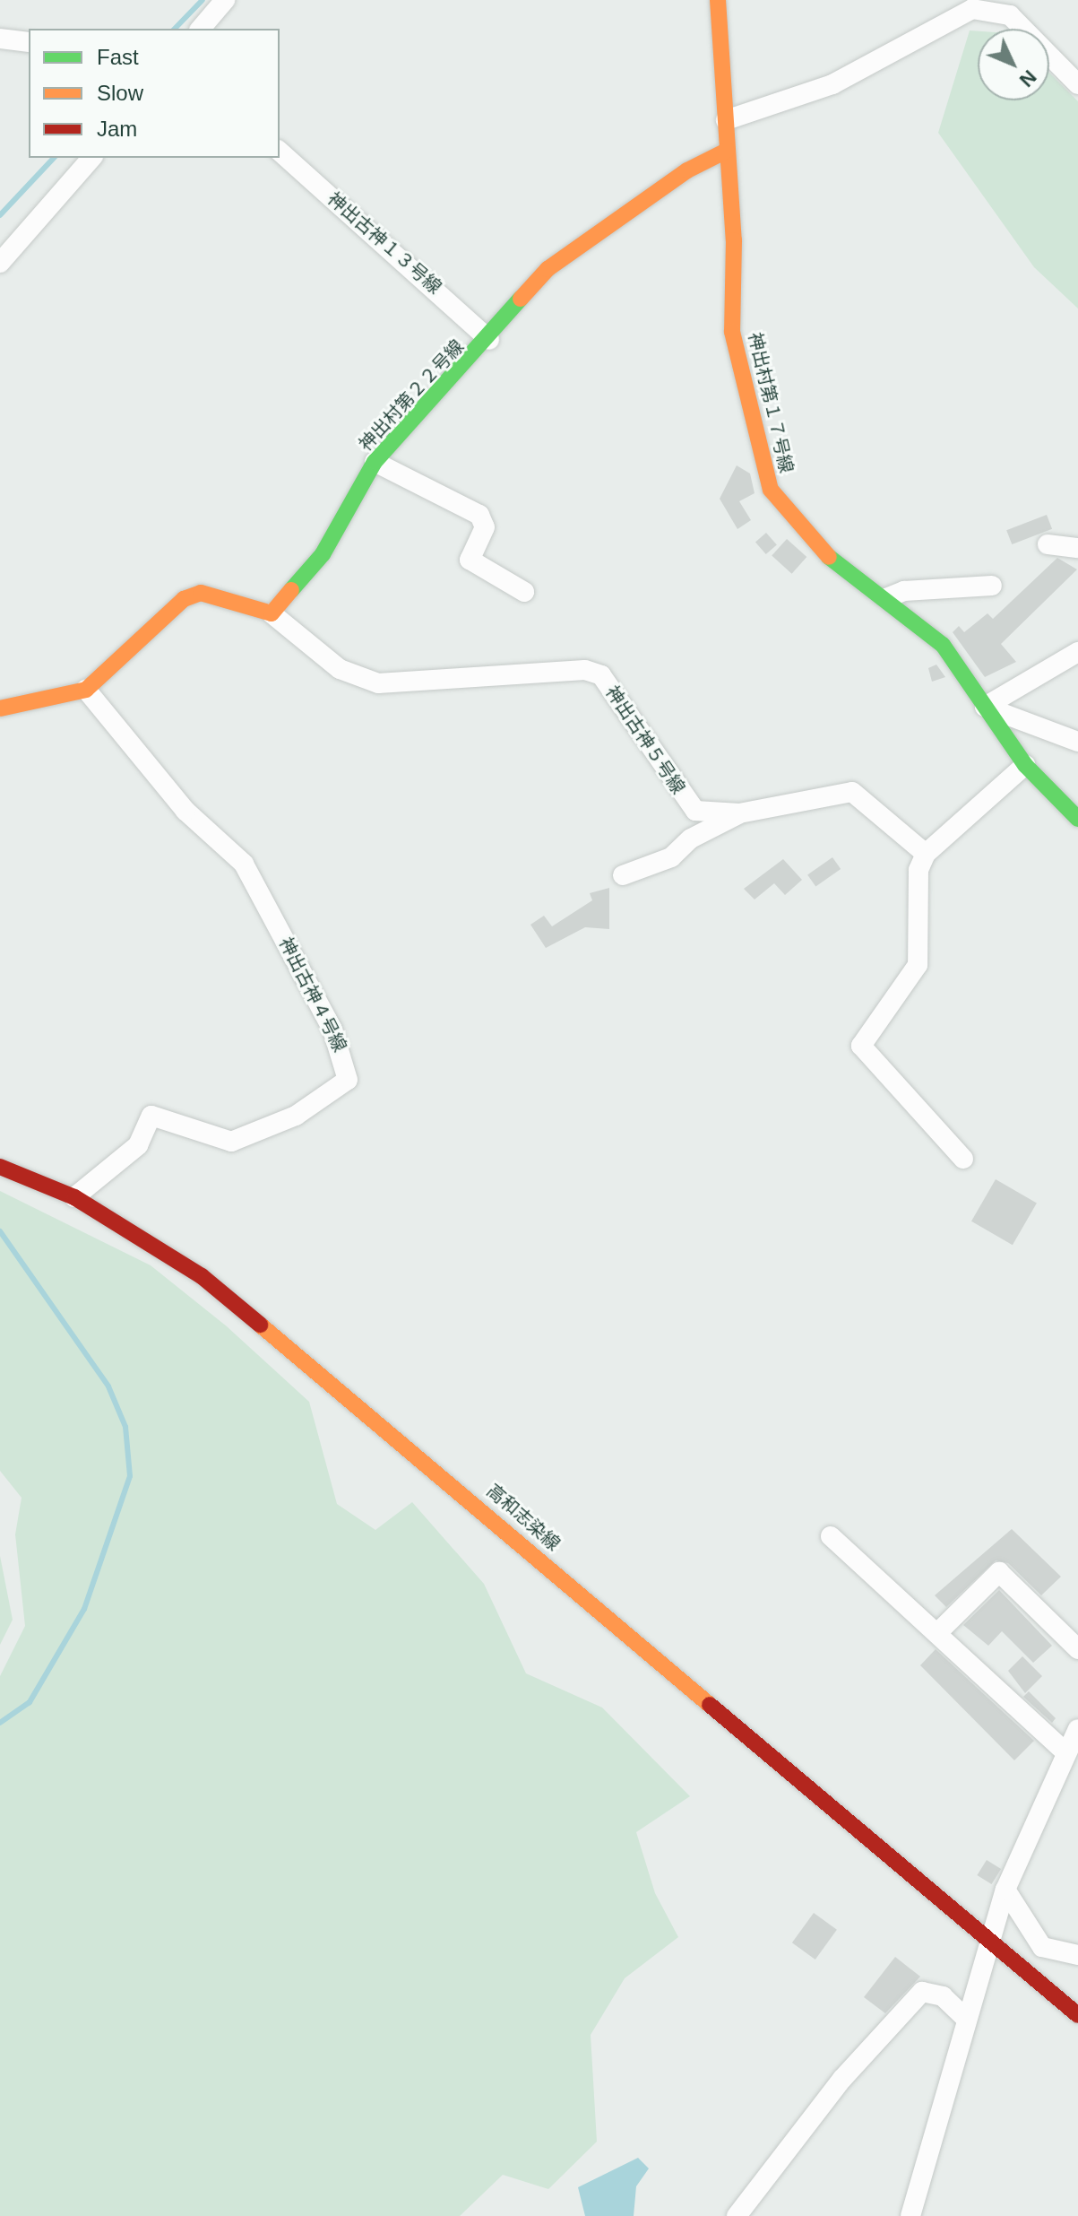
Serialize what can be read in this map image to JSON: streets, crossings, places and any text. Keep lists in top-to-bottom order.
{
  "streets": {
    "street": [
      "神出古神１３号線",
      "神出村第２２号線",
      "神出村第１７号線",
      "神出古神５号線",
      "神出古神４号線",
      "高和志染線"
    ]
  },
  "crossings": [
    ["神出古神１３号線", "神出村第２２号線"],
    ["神出村第２２号線", "神出村第１７号線"],
    ["神出村第２２号線", "神出古神５号線"],
    ["神出古神４号線", "高和志染線"]
  ],
  "legend": ["Fast", "Slow", "Jam"],
  "north": "bottom right"
}
